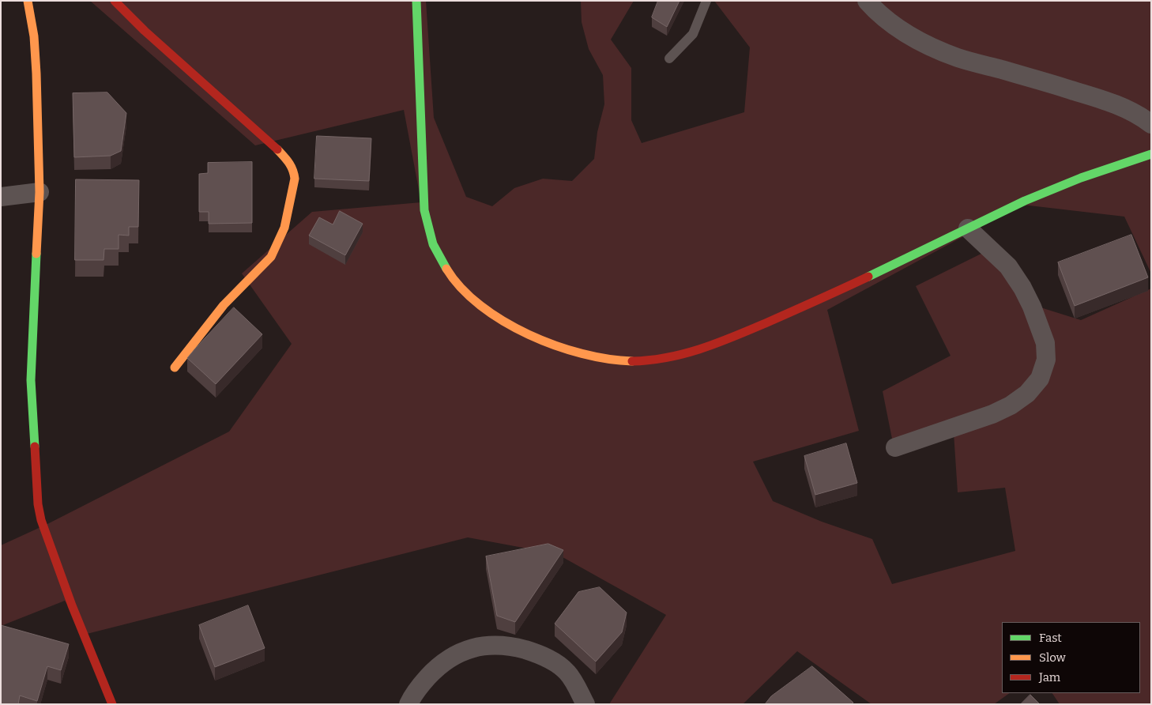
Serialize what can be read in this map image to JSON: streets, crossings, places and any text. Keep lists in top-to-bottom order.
{
  "legend": ["Fast", "Slow", "Jam"]
}
